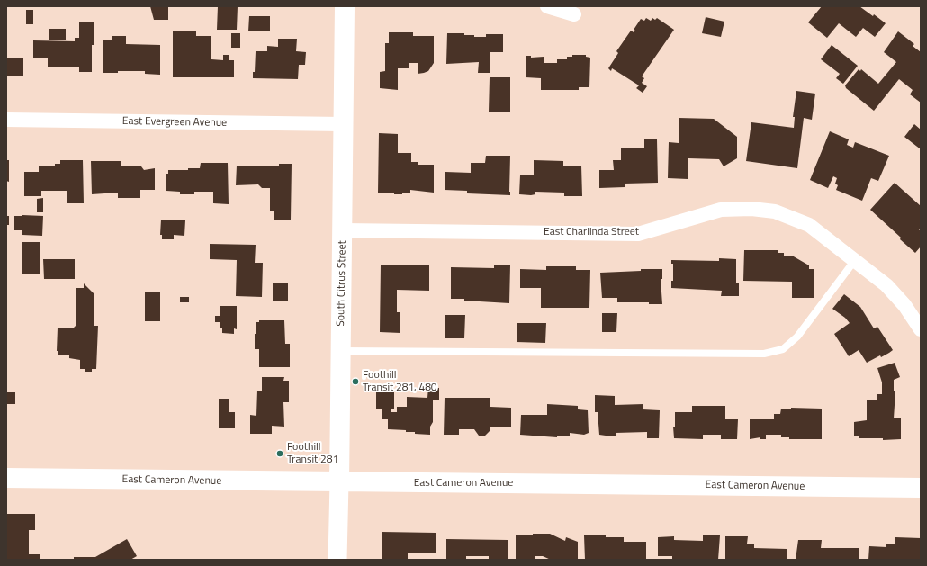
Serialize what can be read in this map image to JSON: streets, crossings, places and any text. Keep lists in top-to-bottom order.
{
  "streets": {
    "main road": ["South Citrus Street", "East Cameron Avenue"],
    "street": ["East Evergreen Avenue", "East Charlinda Street"]
  },
  "crossings": [
    ["East Evergreen Avenue", "South Citrus Street"],
    ["East Charlinda Street", "South Citrus Street"],
    ["South Citrus Street", "East Cameron Avenue"]
  ],
  "places": ["Foothill Transit 281, 480", "Foothill Transit 281"]
}
